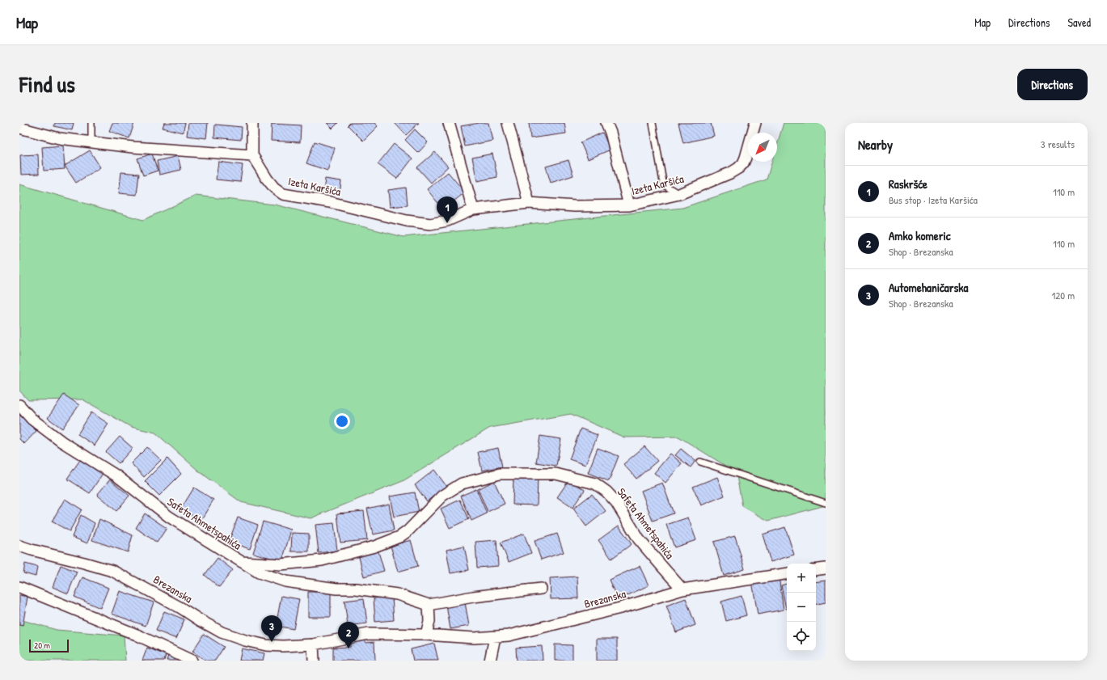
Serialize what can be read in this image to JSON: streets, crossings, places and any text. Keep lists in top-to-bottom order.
{
  "streets": {
    "street": ["Izeta Karšića", "Safeta Ahmetspahića", "Brezanska"]
  },
  "crossings": [
    ["Safeta Ahmetspahića", "Brezanska"]
  ],
  "scale_bar": "20 m",
  "north": "bottom left",
  "page": {
    "header": "Map",
    "nav": ["Map", "Directions", "Saved"],
    "title": "Find us",
    "buttons": "Directions",
    "heading": ["Nearby", "3 results"],
    "list": [
      {
        "mark": "1",
        "name": "Raskršće",
        "note": "Bus stop · Izeta Karšića",
        "value": "110 m"
      },
      {
        "mark": "2",
        "name": "Amko komeric",
        "note": "Shop · Brezanska",
        "value": "110 m"
      },
      {
        "mark": "3",
        "name": "Automehaničarska",
        "note": "Shop · Brezanska",
        "value": "120 m"
      }
    ],
    "pins": ["1", "3", "2"],
    "map_buttons": ["+", "−"],
    "scale": "20 m"
  }
}
